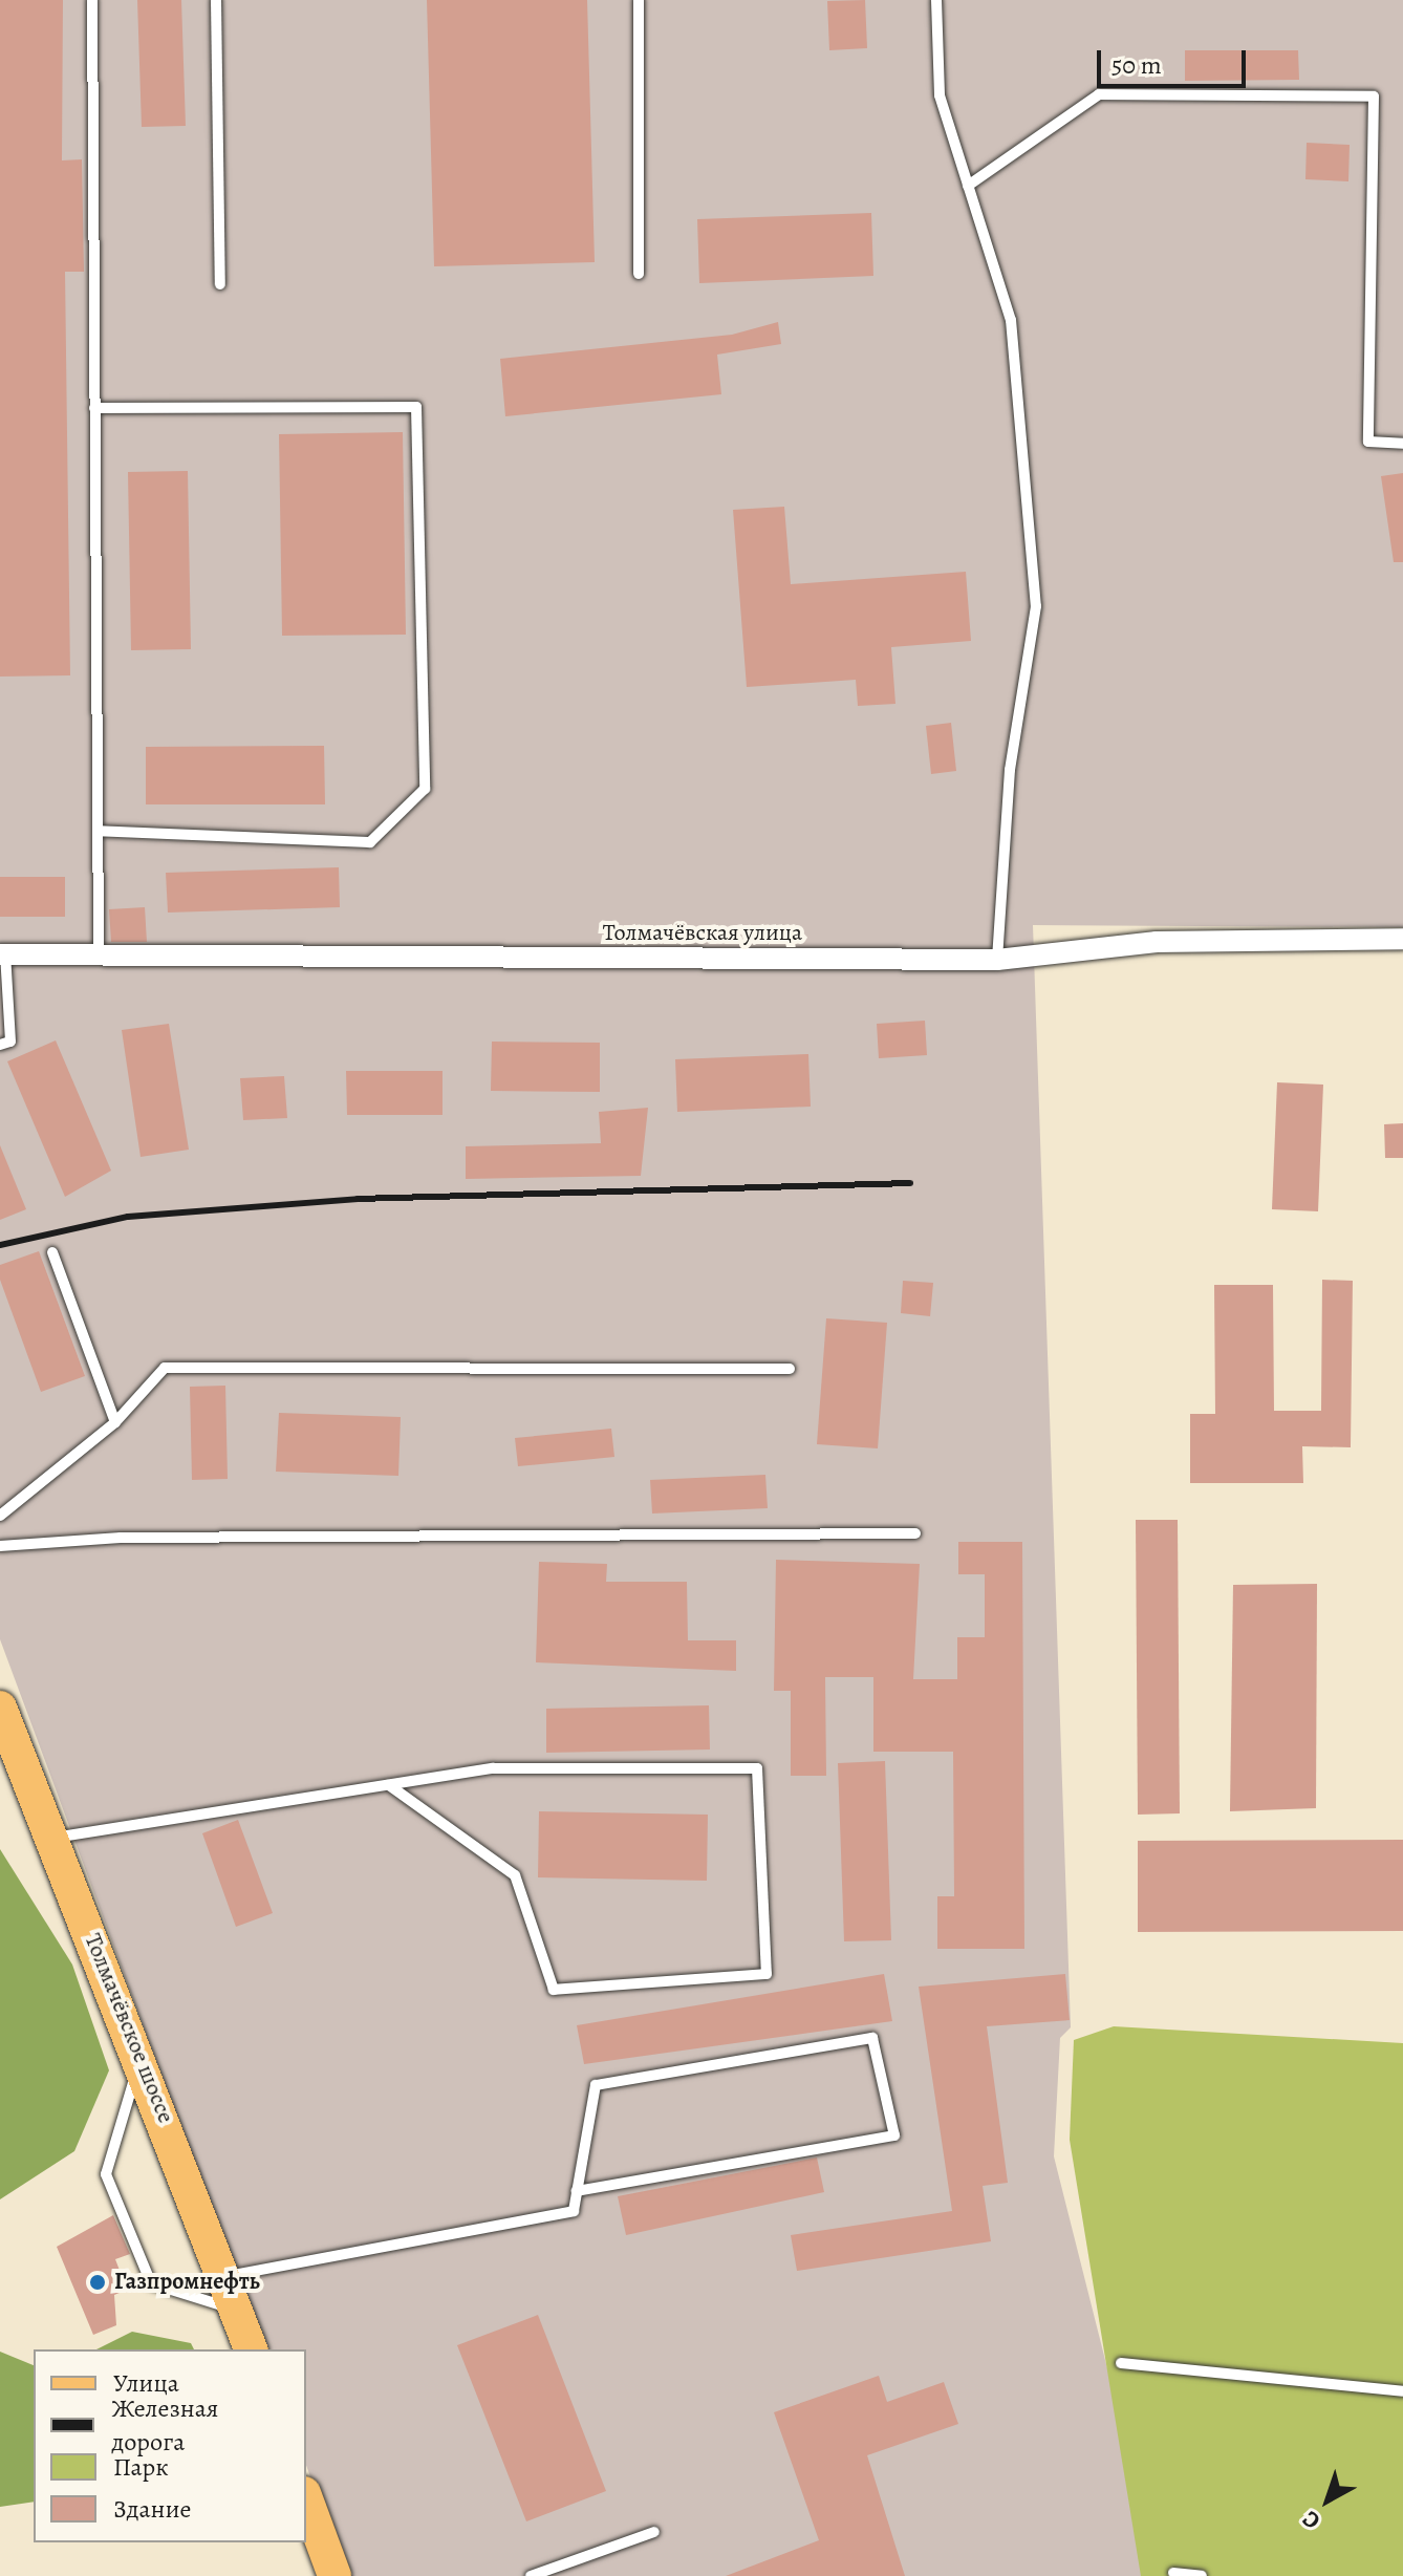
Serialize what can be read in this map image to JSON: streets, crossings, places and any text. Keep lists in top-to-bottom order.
{
  "streets": {
    "main road": ["Толмачёвское шоссе"],
    "street": ["Толмачёвская улица"]
  },
  "places": ["Газпромнефть"],
  "legend": [
    "Улица",
    "Железная дорога",
    "Парк",
    "Здание"
  ],
  "scale_bar": "50 m",
  "north": "bottom left"
}
